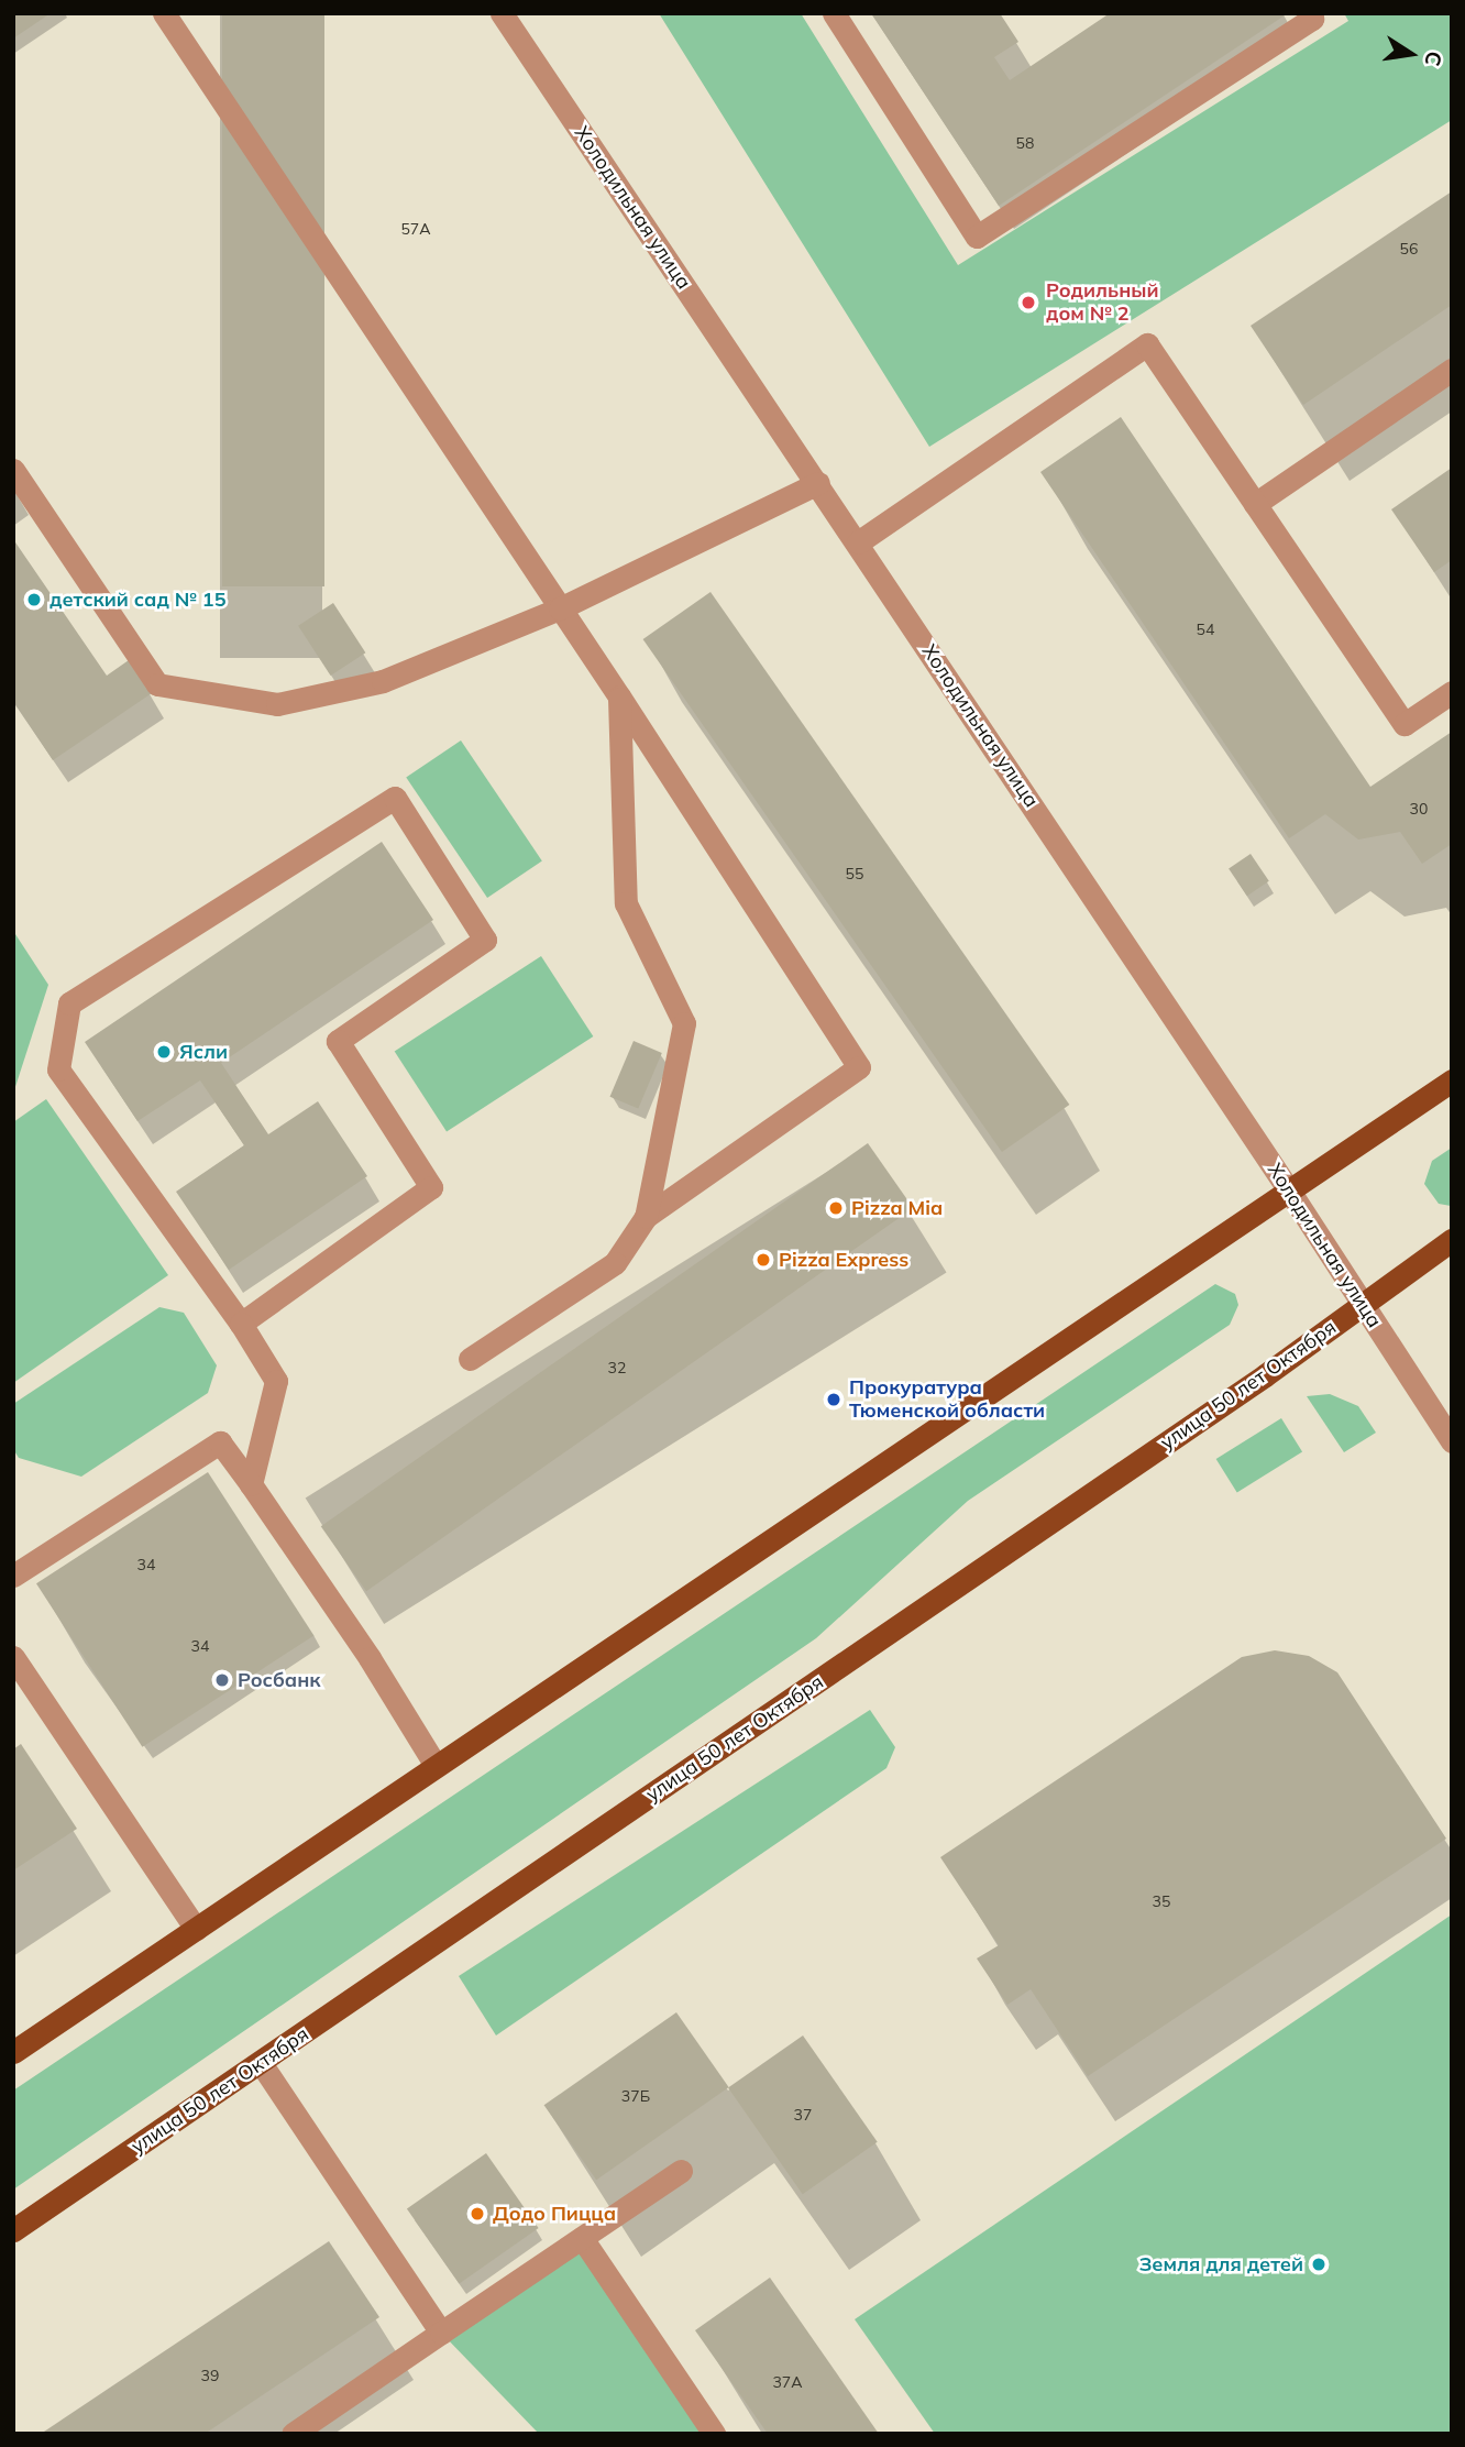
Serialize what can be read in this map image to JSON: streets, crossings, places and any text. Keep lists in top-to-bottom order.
{
  "streets": {
    "main road": ["улица 50 лет Октября"],
    "street": ["Холодильная улица"]
  },
  "crossings": [
    ["Холодильная улица", "улица 50 лет Октября"]
  ],
  "places": [
    "Родильный дом № 2",
    "детский сад № 15",
    "Ясли",
    "Pizza Mia",
    "Pizza Express",
    "Прокуратура Тюменской области",
    "Росбанк",
    "Додо Пицца",
    "Земля для детей"
  ],
  "house_numbers": [
    "58",
    "57А",
    "56",
    "54",
    "30",
    "55",
    "32",
    "34",
    "34",
    "35",
    "37Б",
    "37",
    "39",
    "37А"
  ],
  "north": "right"
}
